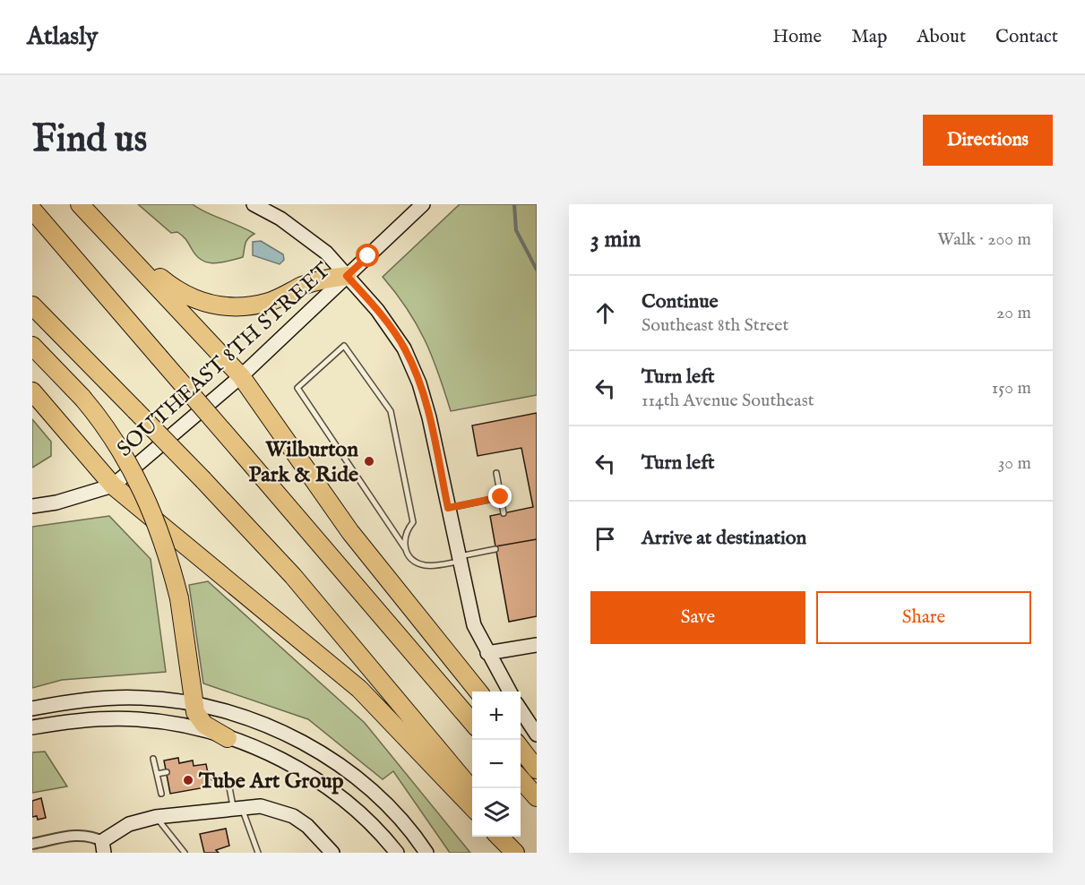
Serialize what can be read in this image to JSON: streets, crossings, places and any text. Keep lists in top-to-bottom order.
{
  "streets": {
    "main road": ["SOUTHEAST 8TH STREET"]
  },
  "places": ["Wilburton Park & Ride", "Tube Art Group"],
  "page": {
    "header": "Atlasly",
    "nav": [
      "Home",
      "Map",
      "About",
      "Contact"
    ],
    "buttons": [
      "Directions",
      ["Save", "Share"]
    ],
    "title": "Find us",
    "heading": ["3 min", "Walk · 200 m"],
    "list": [
      ["Continue", "Southeast 8th Street", "20 m"],
      ["Turn left", "114th Avenue Southeast", "150 m"],
      ["Turn left", "30 m"],
      "Arrive at destination"
    ],
    "map_buttons": ["+", "−"]
  }
}
